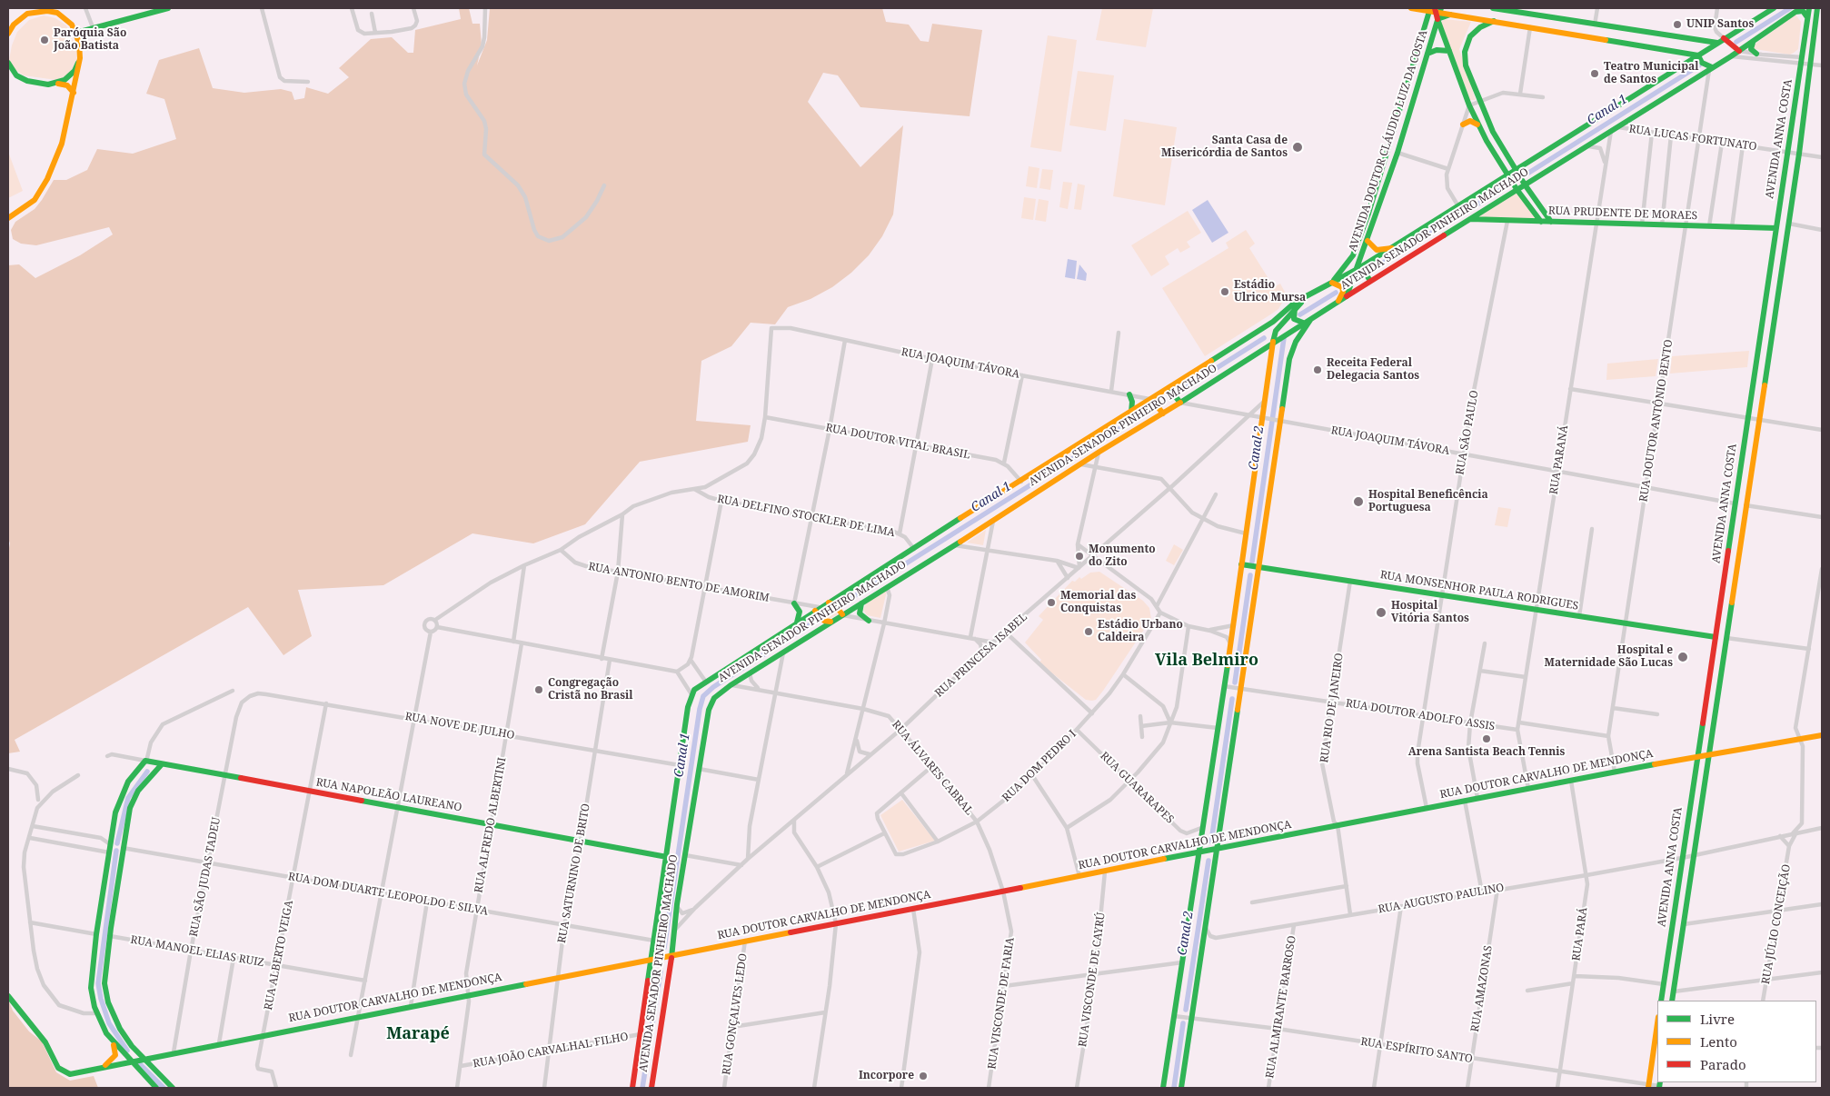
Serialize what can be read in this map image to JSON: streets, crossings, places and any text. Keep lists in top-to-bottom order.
{
  "streets": {
    "main road": [
      "AVENIDA ANNA COSTA",
      "AVENIDA DOUTOR CLÁUDIO LUIZ DA COSTA",
      "RUA PRUDENTE DE MORAES",
      "AVENIDA SENADOR PINHEIRO MACHADO",
      "RUA MONSENHOR PAULA RODRIGUES",
      "RUA DOUTOR CARVALHO DE MENDONÇA",
      "RUA NAPOLEÃO LAUREANO"
    ],
    "street": [
      "RUA LUCAS FORTUNATO",
      "RUA JOAQUIM TÁVORA",
      "RUA DOUTOR ANTÔNIO BENTO",
      "RUA SÃO PAULO",
      "RUA DOUTOR VITAL BRASIL",
      "RUA PARANÁ",
      "RUA DELFINO STOCKLER DE LIMA",
      "RUA ANTONIO BENTO DE AMORIM",
      "RUA PRINCESA ISABEL",
      "RUA RIO DE JANEIRO",
      "RUA DOUTOR ADOLFO ASSIS",
      "RUA NOVE DE JULHO",
      "RUA DOM PEDRO I",
      "RUA ÁLVARES CABRAL",
      "RUA GUARARAPES",
      "RUA ALFREDO ALBERTINI",
      "RUA SATURNINO DE BRITO",
      "RUA SÃO JUDAS TADEU",
      "RUA DOM DUARTE LEOPOLDO E SILVA",
      "RUA AUGUSTO PAULINO",
      "RUA JÚLIO CONCEIÇÃO",
      "RUA PARÁ",
      "RUA MANOEL ELIAS RUIZ",
      "RUA ALBERTO VEIGA",
      "RUA VISCONDE DE CAYRÚ",
      "RUA AMAZONAS",
      "RUA VISCONDE DE FARIA",
      "RUA ALMIRANTE BARROSO",
      "RUA GONÇALVES LEDO",
      "RUA JOÃO CARVALHAL FILHO",
      "RUA ESPÍRITO SANTO"
    ]
  },
  "crossings": [
    ["RUA LUCAS FORTUNATO", "AVENIDA ANNA COSTA"],
    ["RUA LUCAS FORTUNATO", "AVENIDA SENADOR PINHEIRO MACHADO"],
    ["RUA LUCAS FORTUNATO", "RUA DOUTOR ANTÔNIO BENTO"],
    ["AVENIDA ANNA COSTA", "RUA PRUDENTE DE MORAES"],
    ["AVENIDA ANNA COSTA", "RUA JOAQUIM TÁVORA"],
    ["AVENIDA ANNA COSTA", "RUA MONSENHOR PAULA RODRIGUES"],
    ["AVENIDA ANNA COSTA", "RUA DOUTOR CARVALHO DE MENDONÇA"],
    ["AVENIDA ANNA COSTA", "RUA AUGUSTO PAULINO"],
    ["AVENIDA DOUTOR CLÁUDIO LUIZ DA COSTA", "AVENIDA SENADOR PINHEIRO MACHADO"],
    ["RUA PRUDENTE DE MORAES", "AVENIDA SENADOR PINHEIRO MACHADO"],
    ["RUA PRUDENTE DE MORAES", "RUA DOUTOR ANTÔNIO BENTO"],
    ["RUA PRUDENTE DE MORAES", "RUA SÃO PAULO"],
    ["RUA PRUDENTE DE MORAES", "RUA PARANÁ"],
    ["AVENIDA SENADOR PINHEIRO MACHADO", "RUA JOAQUIM TÁVORA"],
    ["AVENIDA SENADOR PINHEIRO MACHADO", "RUA DOUTOR ANTÔNIO BENTO"],
    ["AVENIDA SENADOR PINHEIRO MACHADO", "RUA PARANÁ"],
    ["AVENIDA SENADOR PINHEIRO MACHADO", "RUA DELFINO STOCKLER DE LIMA"],
    ["AVENIDA SENADOR PINHEIRO MACHADO", "RUA ANTONIO BENTO DE AMORIM"],
    ["AVENIDA SENADOR PINHEIRO MACHADO", "RUA PRINCESA ISABEL"],
    ["AVENIDA SENADOR PINHEIRO MACHADO", "RUA NOVE DE JULHO"],
    ["AVENIDA SENADOR PINHEIRO MACHADO", "RUA ÁLVARES CABRAL"],
    ["AVENIDA SENADOR PINHEIRO MACHADO", "RUA DOUTOR CARVALHO DE MENDONÇA"],
    ["AVENIDA SENADOR PINHEIRO MACHADO", "RUA NAPOLEÃO LAUREANO"],
    ["AVENIDA SENADOR PINHEIRO MACHADO", "RUA DOM DUARTE LEOPOLDO E SILVA"],
    ["AVENIDA SENADOR PINHEIRO MACHADO", "RUA JOÃO CARVALHAL FILHO"],
    ["RUA JOAQUIM TÁVORA", "RUA DOUTOR ANTÔNIO BENTO"],
    ["RUA JOAQUIM TÁVORA", "RUA SÃO PAULO"],
    ["RUA JOAQUIM TÁVORA", "RUA DOUTOR VITAL BRASIL"],
    ["RUA JOAQUIM TÁVORA", "RUA PARANÁ"],
    ["RUA JOAQUIM TÁVORA", "RUA PRINCESA ISABEL"],
    ["RUA DOUTOR ANTÔNIO BENTO", "RUA MONSENHOR PAULA RODRIGUES"],
    ["RUA DOUTOR ANTÔNIO BENTO", "RUA DOUTOR CARVALHO DE MENDONÇA"],
    ["RUA SÃO PAULO", "RUA MONSENHOR PAULA RODRIGUES"],
    ["RUA SÃO PAULO", "RUA DOUTOR ADOLFO ASSIS"],
    ["RUA SÃO PAULO", "RUA DOUTOR CARVALHO DE MENDONÇA"],
    ["RUA PARANÁ", "RUA MONSENHOR PAULA RODRIGUES"],
    ["RUA PARANÁ", "RUA DOUTOR ADOLFO ASSIS"],
    ["RUA PARANÁ", "RUA DOUTOR CARVALHO DE MENDONÇA"],
    ["RUA MONSENHOR PAULA RODRIGUES", "RUA RIO DE JANEIRO"],
    ["RUA PRINCESA ISABEL", "RUA ÁLVARES CABRAL"],
    ["RUA RIO DE JANEIRO", "RUA DOUTOR ADOLFO ASSIS"],
    ["RUA RIO DE JANEIRO", "RUA DOUTOR CARVALHO DE MENDONÇA"],
    ["RUA RIO DE JANEIRO", "RUA AUGUSTO PAULINO"],
    ["RUA NOVE DE JULHO", "RUA ALFREDO ALBERTINI"],
    ["RUA NOVE DE JULHO", "RUA SATURNINO DE BRITO"],
    ["RUA NOVE DE JULHO", "RUA SÃO JUDAS TADEU"],
    ["RUA NOVE DE JULHO", "RUA ALBERTO VEIGA"],
    ["RUA DOM PEDRO I", "RUA ÁLVARES CABRAL"],
    ["RUA DOM PEDRO I", "RUA GUARARAPES"],
    ["RUA ÁLVARES CABRAL", "RUA DOUTOR CARVALHO DE MENDONÇA"],
    ["RUA ÁLVARES CABRAL", "RUA VISCONDE DE FARIA"],
    ["RUA DOUTOR CARVALHO DE MENDONÇA", "RUA ALFREDO ALBERTINI"],
    ["RUA DOUTOR CARVALHO DE MENDONÇA", "RUA SATURNINO DE BRITO"],
    ["RUA DOUTOR CARVALHO DE MENDONÇA", "RUA SÃO JUDAS TADEU"],
    ["RUA DOUTOR CARVALHO DE MENDONÇA", "RUA PARÁ"],
    ["RUA DOUTOR CARVALHO DE MENDONÇA", "RUA ALBERTO VEIGA"],
    ["RUA DOUTOR CARVALHO DE MENDONÇA", "RUA VISCONDE DE CAYRÚ"],
    ["RUA DOUTOR CARVALHO DE MENDONÇA", "RUA VISCONDE DE FARIA"],
    ["RUA DOUTOR CARVALHO DE MENDONÇA", "RUA GONÇALVES LEDO"],
    ["RUA NAPOLEÃO LAUREANO", "RUA ALFREDO ALBERTINI"],
    ["RUA NAPOLEÃO LAUREANO", "RUA SATURNINO DE BRITO"],
    ["RUA NAPOLEÃO LAUREANO", "RUA SÃO JUDAS TADEU"],
    ["RUA NAPOLEÃO LAUREANO", "RUA ALBERTO VEIGA"],
    ["RUA ALFREDO ALBERTINI", "RUA DOM DUARTE LEOPOLDO E SILVA"],
    ["RUA ALFREDO ALBERTINI", "RUA JOÃO CARVALHAL FILHO"],
    ["RUA SATURNINO DE BRITO", "RUA DOM DUARTE LEOPOLDO E SILVA"],
    ["RUA SATURNINO DE BRITO", "RUA JOÃO CARVALHAL FILHO"],
    ["RUA SÃO JUDAS TADEU", "RUA DOM DUARTE LEOPOLDO E SILVA"],
    ["RUA SÃO JUDAS TADEU", "RUA MANOEL ELIAS RUIZ"],
    ["RUA DOM DUARTE LEOPOLDO E SILVA", "RUA ALBERTO VEIGA"],
    ["RUA AUGUSTO PAULINO", "RUA JÚLIO CONCEIÇÃO"],
    ["RUA AUGUSTO PAULINO", "RUA PARÁ"],
    ["RUA AUGUSTO PAULINO", "RUA AMAZONAS"],
    ["RUA AUGUSTO PAULINO", "RUA ALMIRANTE BARROSO"],
    ["RUA PARÁ", "RUA ESPÍRITO SANTO"],
    ["RUA MANOEL ELIAS RUIZ", "RUA ALBERTO VEIGA"],
    ["RUA AMAZONAS", "RUA ESPÍRITO SANTO"],
    ["RUA ALMIRANTE BARROSO", "RUA ESPÍRITO SANTO"]
  ],
  "districts": ["Vila Belmiro", "Marapé"],
  "water": ["Canal 1", "Canal 2"],
  "places": [
    "UNIP Santos",
    "Paróquia São João Batista",
    "Teatro Municipal de Santos",
    "Santa Casa de Misericórdia de Santos",
    "Estádio Ulrico Mursa",
    "Receita Federal Delegacia Santos",
    "Hospital Beneficência Portuguesa",
    "Monumento do Zito",
    "Memorial das Conquistas",
    "Hospital Vitória Santos",
    "Estádio Urbano Caldeira",
    "Hospital e Maternidade São Lucas",
    "Congregação Cristã no Brasil",
    "Arena Santista Beach Tennis",
    "Incorpore"
  ],
  "legend": ["Livre", "Lento", "Parado"]
}
